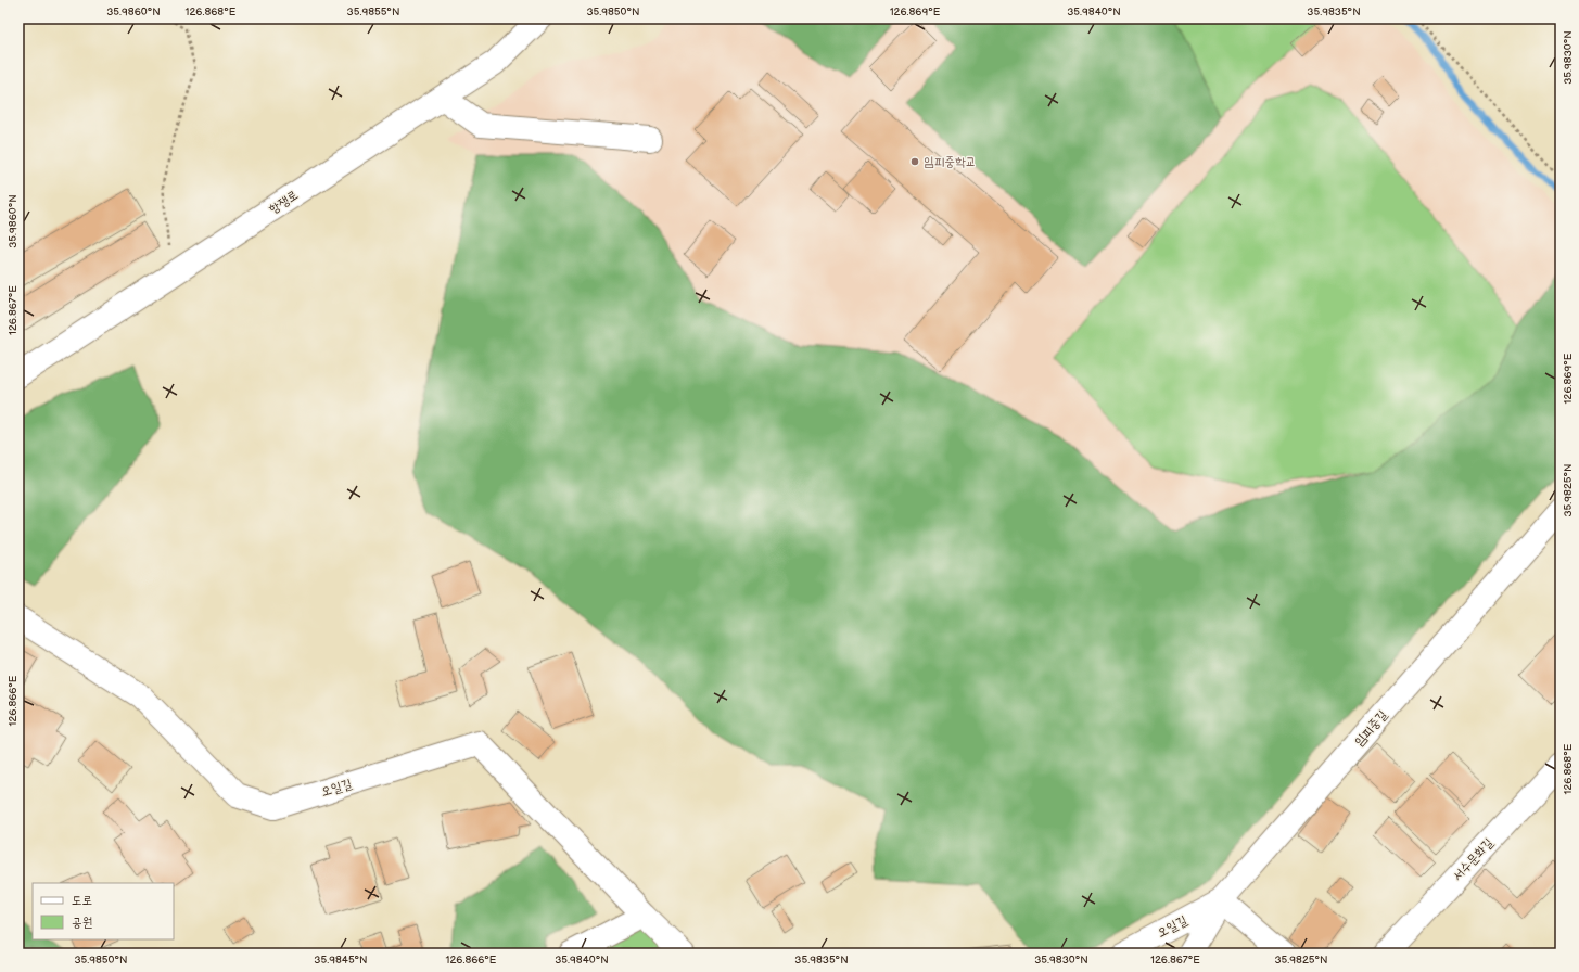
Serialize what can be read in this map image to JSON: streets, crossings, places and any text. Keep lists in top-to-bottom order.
{
  "streets": {
    "street": [
      "항쟁로",
      "임피중길",
      "오일길",
      "서수문화길"
    ]
  },
  "crossings": [
    ["임피중길", "오일길"]
  ],
  "places": ["임피중학교"],
  "legend": ["도로", "공원"],
  "coordinates": [
    "35.9860°N",
    "126.868°E",
    "35.9855°N",
    "35.9850°N",
    "126.869°E",
    "35.9840°N",
    "35.9835°N",
    "35.9830°N",
    "126.867°E",
    "35.9825°N",
    "126.866°E",
    "35.9845°N"
  ]
}
